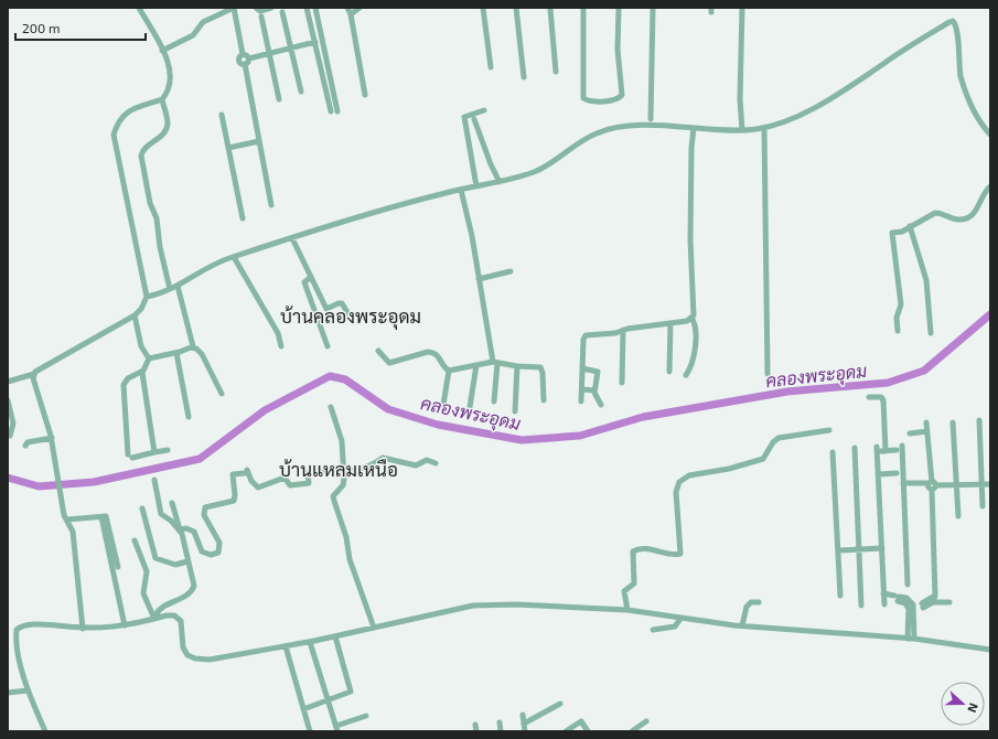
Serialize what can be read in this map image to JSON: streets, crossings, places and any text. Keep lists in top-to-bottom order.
{
  "districts": ["บ้านคลองพระอุดม", "บ้านแหลมเหนือ"],
  "water": ["คลองพระอุดม"],
  "scale_bar": "200 m",
  "north": "right"
}
